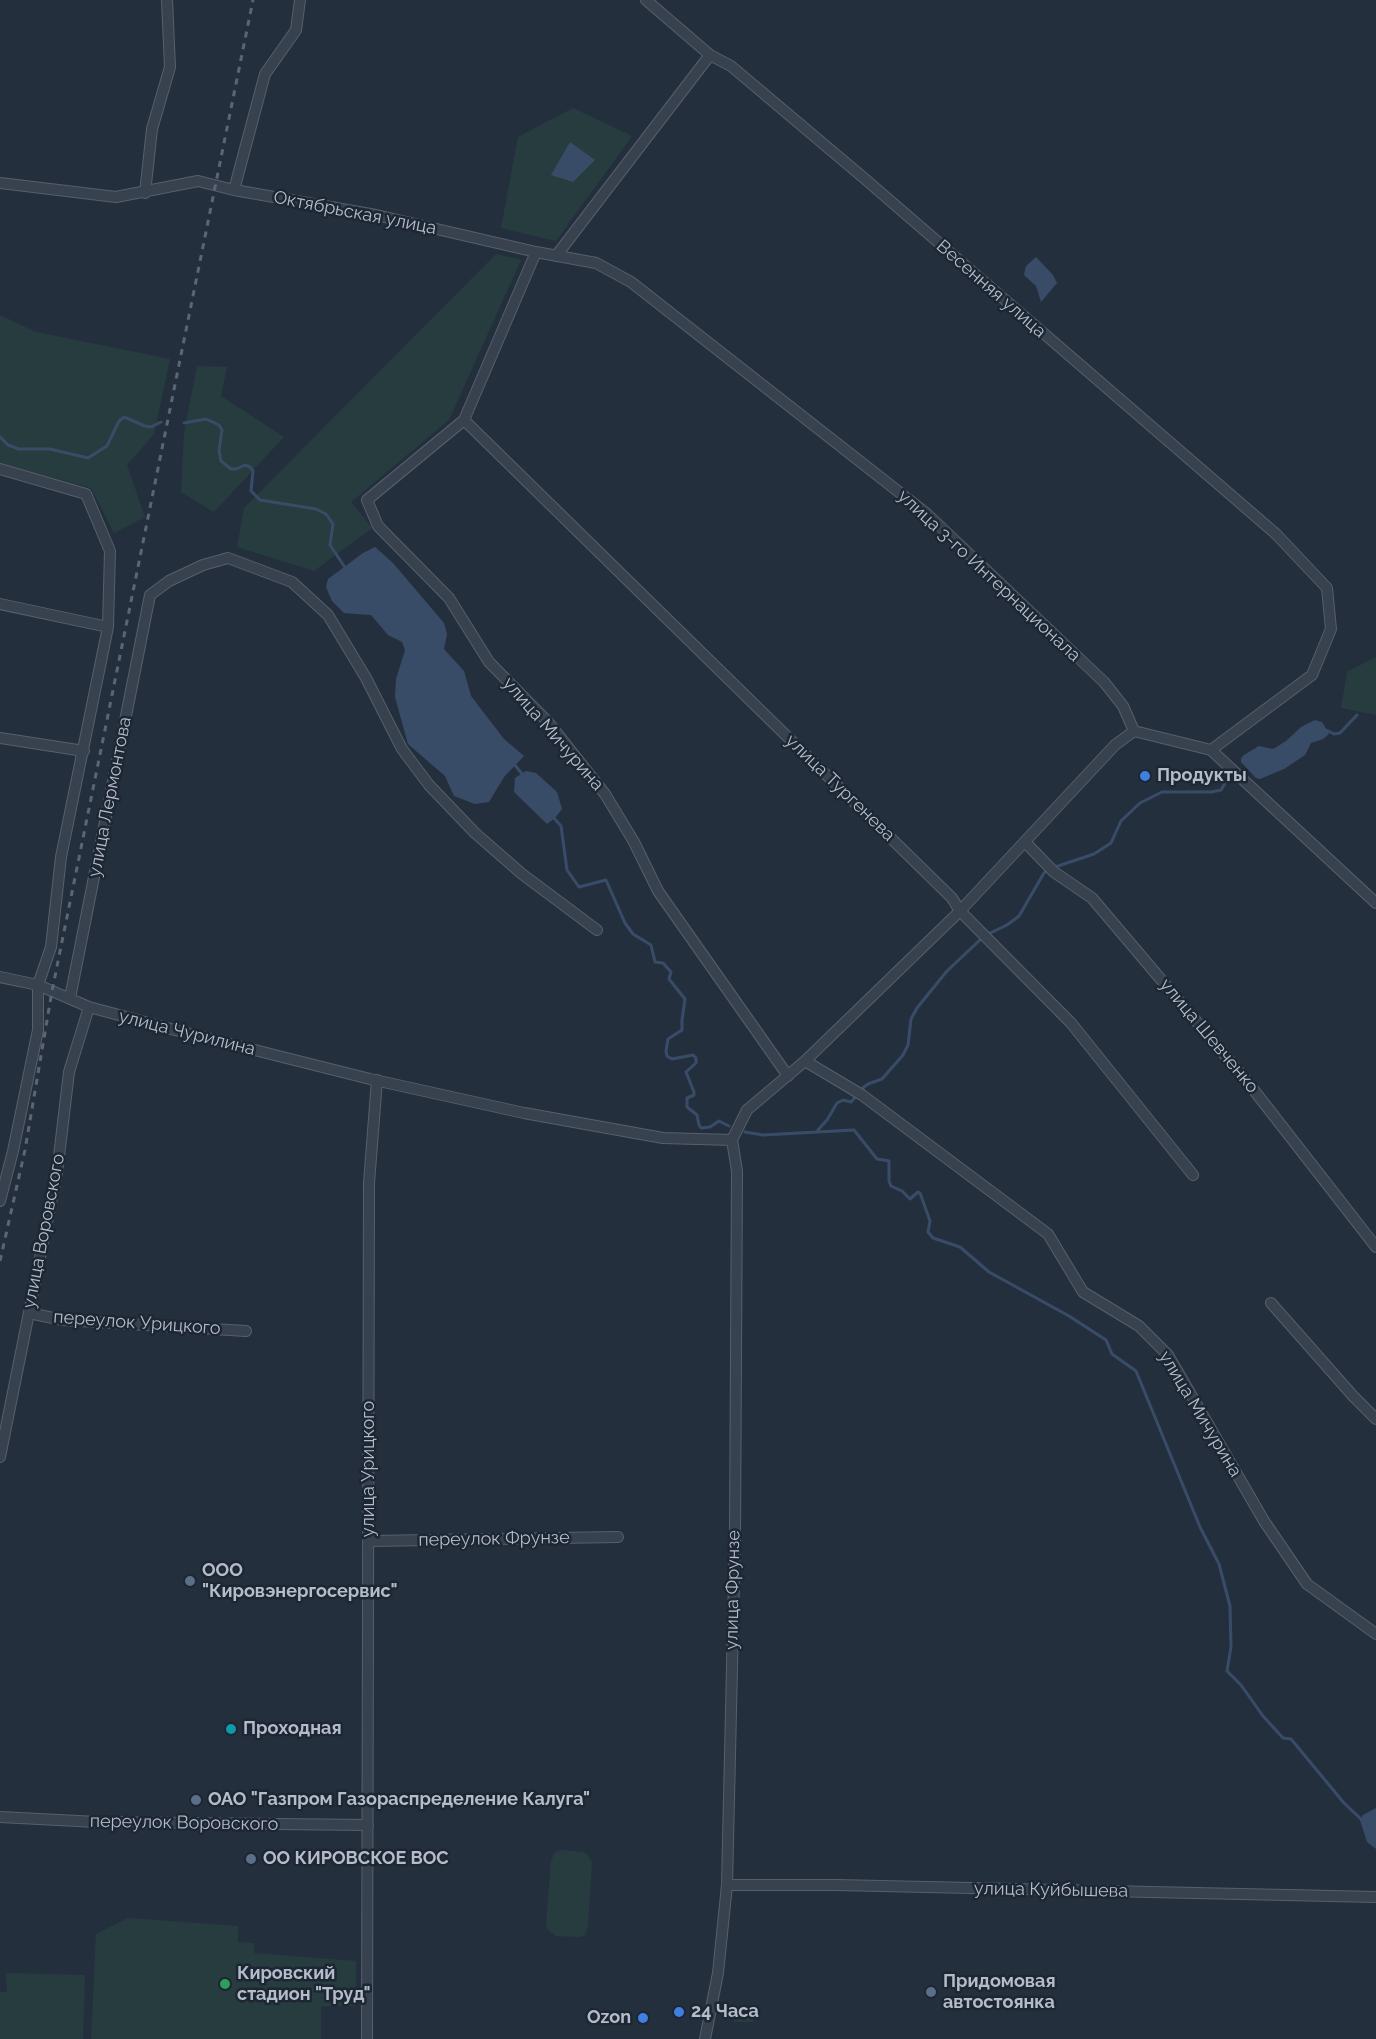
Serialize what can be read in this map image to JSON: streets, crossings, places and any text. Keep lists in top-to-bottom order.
{
  "streets": {
    "street": [
      "Октябрьская улица",
      "Весенняя улица",
      "улица 3-го Интернационала",
      "улица Мичурина",
      "улица Тургенева",
      "улица Лермонтова",
      "улица Чурилина",
      "улица Шевченко",
      "улица Воровского",
      "переулок Урицкого",
      "улица Урицкого",
      "переулок Фрунзе",
      "улица Фрунзе",
      "переулок Воровского",
      "улица Куйбышева"
    ]
  },
  "crossings": [
    ["Октябрьская улица", "улица 3-го Интернационала"],
    ["улица Мичурина", "улица Тургенева"],
    ["улица Лермонтова", "улица Чурилина"],
    ["улица Чурилина", "улица Воровского"],
    ["улица Чурилина", "улица Урицкого"],
    ["улица Чурилина", "улица Фрунзе"],
    ["улица Воровского", "переулок Урицкого"],
    ["улица Урицкого", "переулок Фрунзе"],
    ["улица Урицкого", "переулок Воровского"],
    ["улица Фрунзе", "улица Куйбышева"]
  ],
  "places": [
    "Продукты",
    "ООО \"Кировэнергосервис\"",
    "Проходная",
    "ОАО \"Газпром Газораспределение Калуга\"",
    "ОО КИРОВСКОЕ ВОС",
    "Кировский стадион \"Труд\"",
    "Придомовая автостоянка",
    "24 Часа",
    "Ozon"
  ]
}
